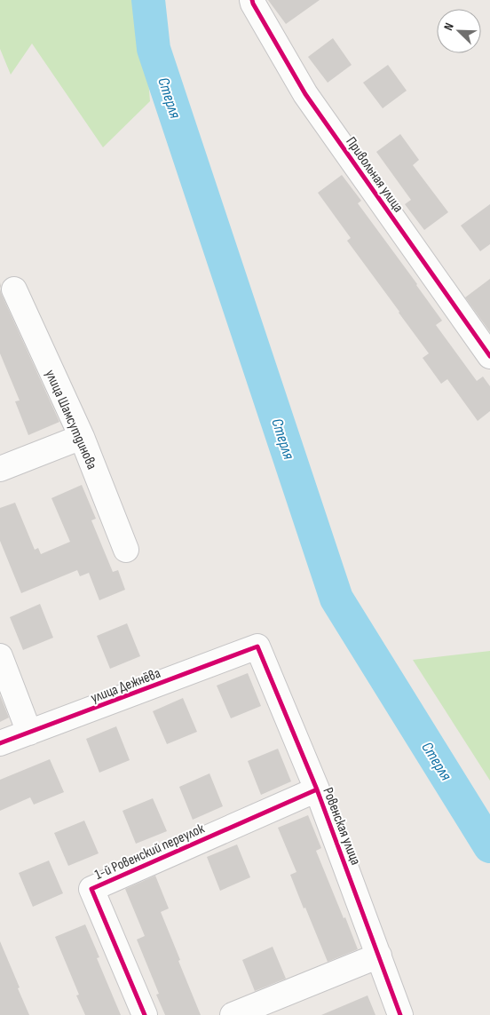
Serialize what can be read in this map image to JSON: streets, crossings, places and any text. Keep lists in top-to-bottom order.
{
  "streets": {
    "street": [
      "Привольная улица",
      "улица Шамсутдинова",
      "улица Дежнёва",
      "Ровенская улица",
      "1-й Ровенский переулок"
    ]
  },
  "crossings": [
    ["улица Дежнёва", "Ровенская улица"],
    ["Ровенская улица", "1-й Ровенский переулок"]
  ],
  "water": ["Стерля"],
  "north": "top left"
}
